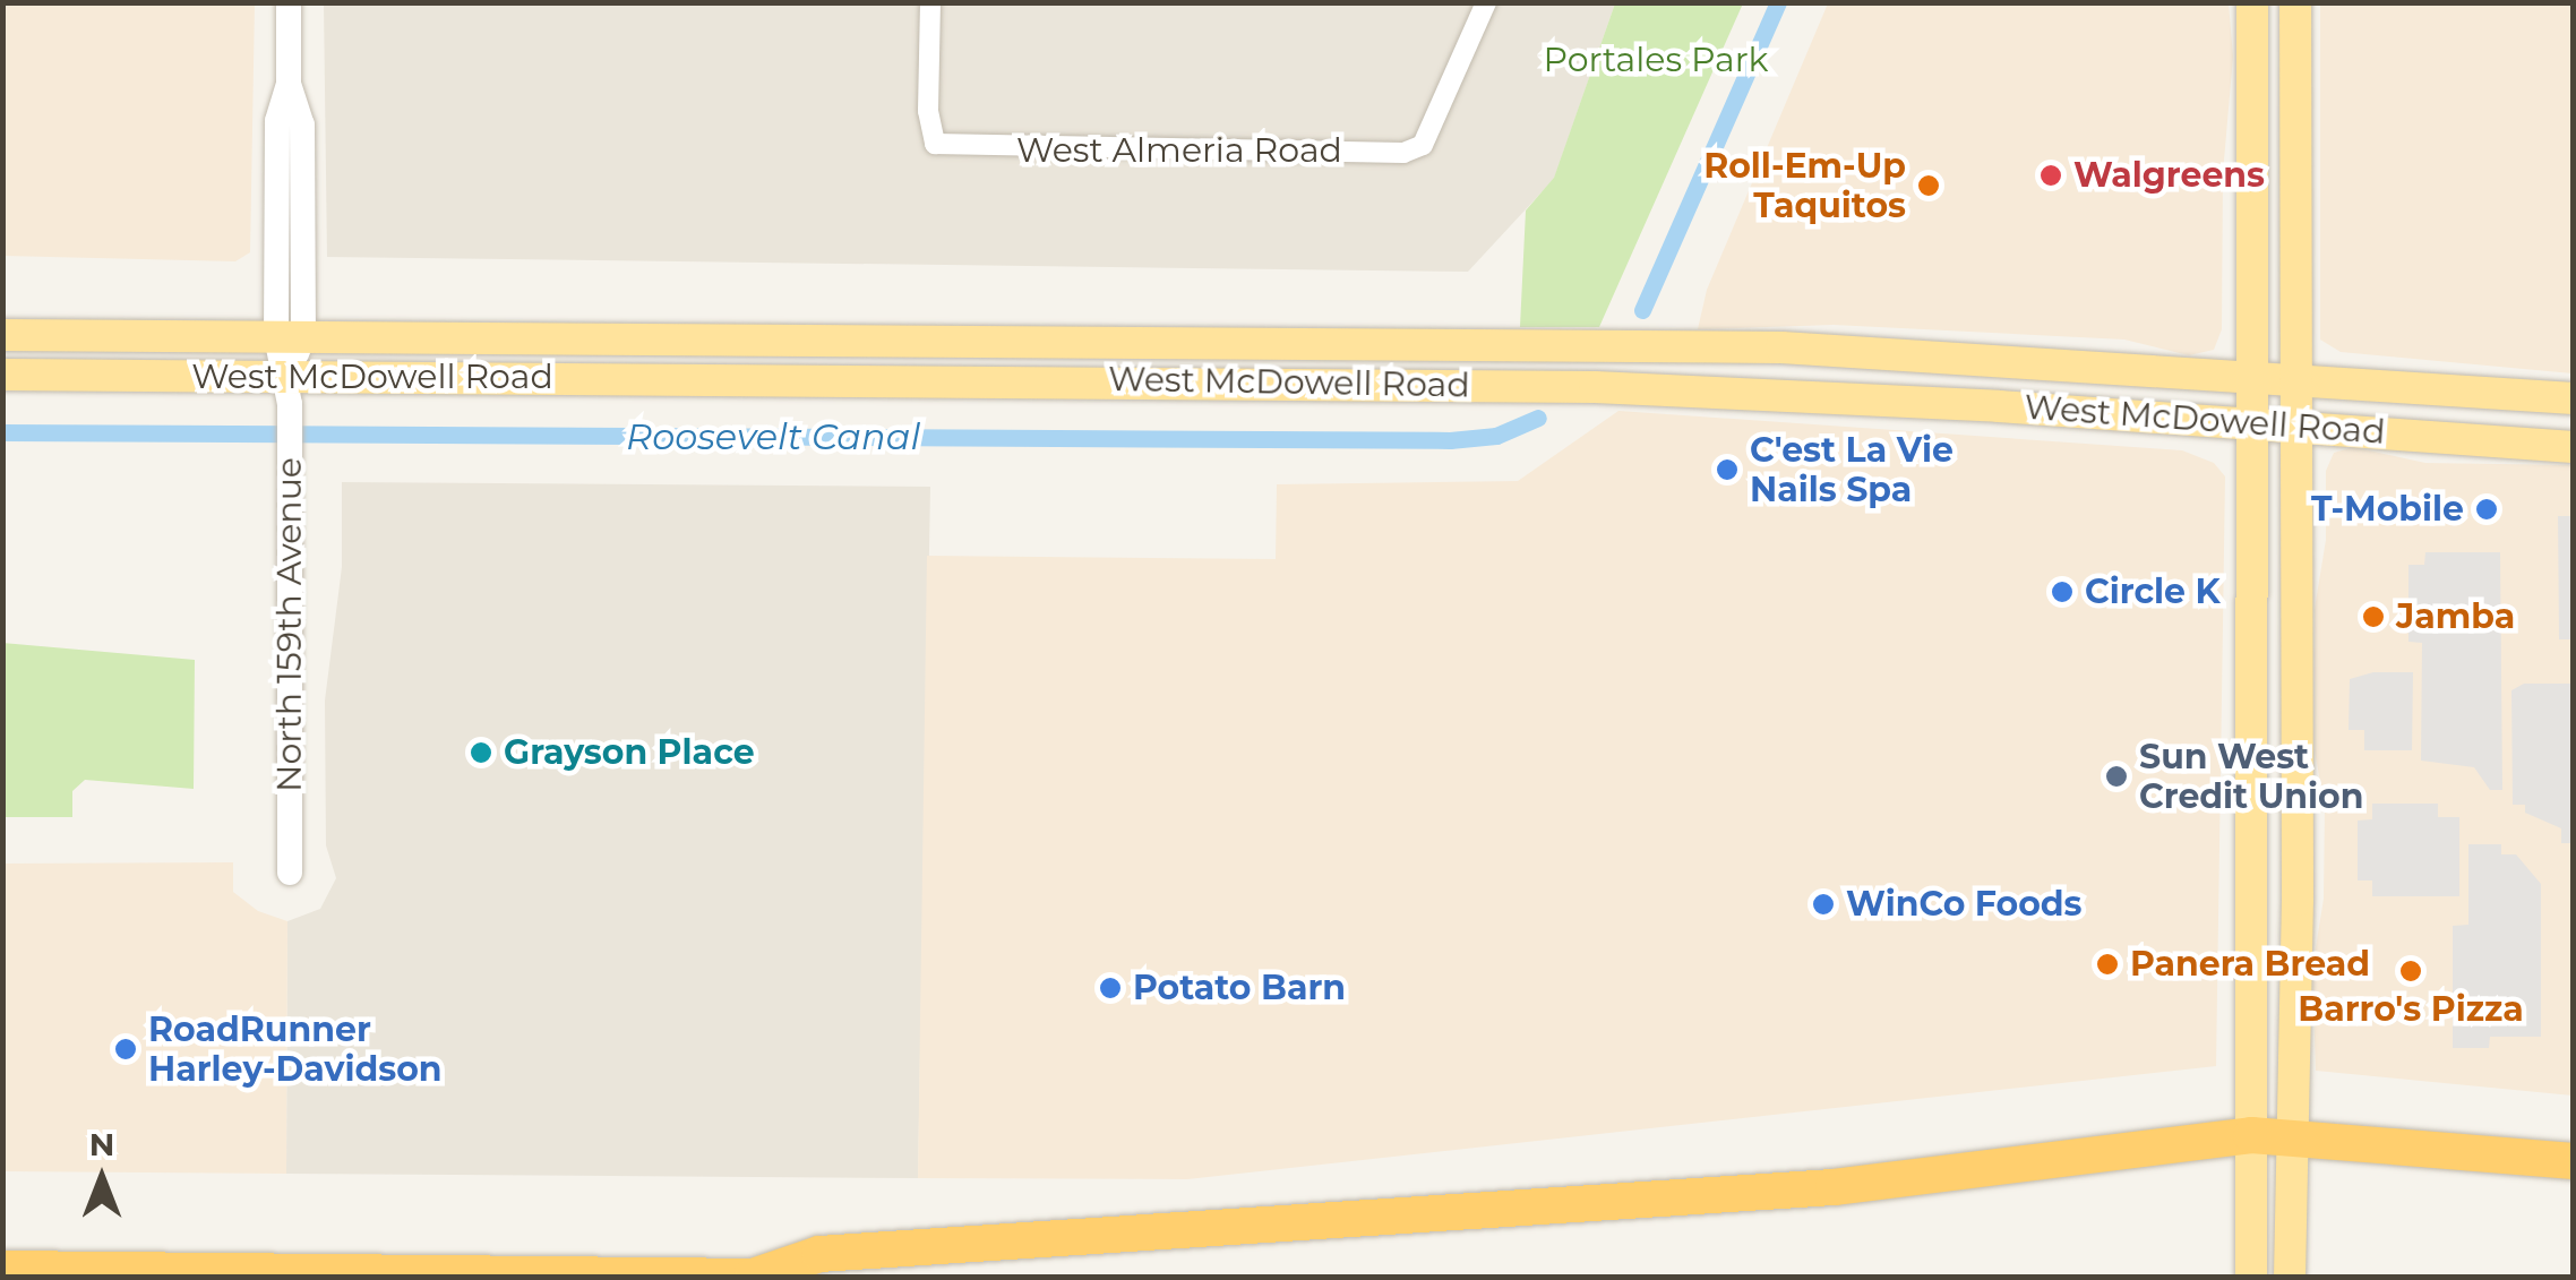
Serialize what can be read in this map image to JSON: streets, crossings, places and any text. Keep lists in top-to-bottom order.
{
  "streets": {
    "main road": ["West McDowell Road"],
    "street": ["West Almeria Road", "North 159th Avenue"]
  },
  "crossings": [
    ["West McDowell Road", "North 159th Avenue"]
  ],
  "water": ["Roosevelt Canal"],
  "parks": ["Portales Park"],
  "places": [
    "Walgreens",
    "Roll-Em-Up Taquitos",
    "C'est La Vie Nails Spa",
    "T-Mobile",
    "Circle K",
    "Jamba",
    "Grayson Place",
    "Sun West Credit Union",
    "WinCo Foods",
    "Panera Bread",
    "Barro's Pizza",
    "Potato Barn",
    "RoadRunner Harley-Davidson"
  ],
  "north": "top"
}
